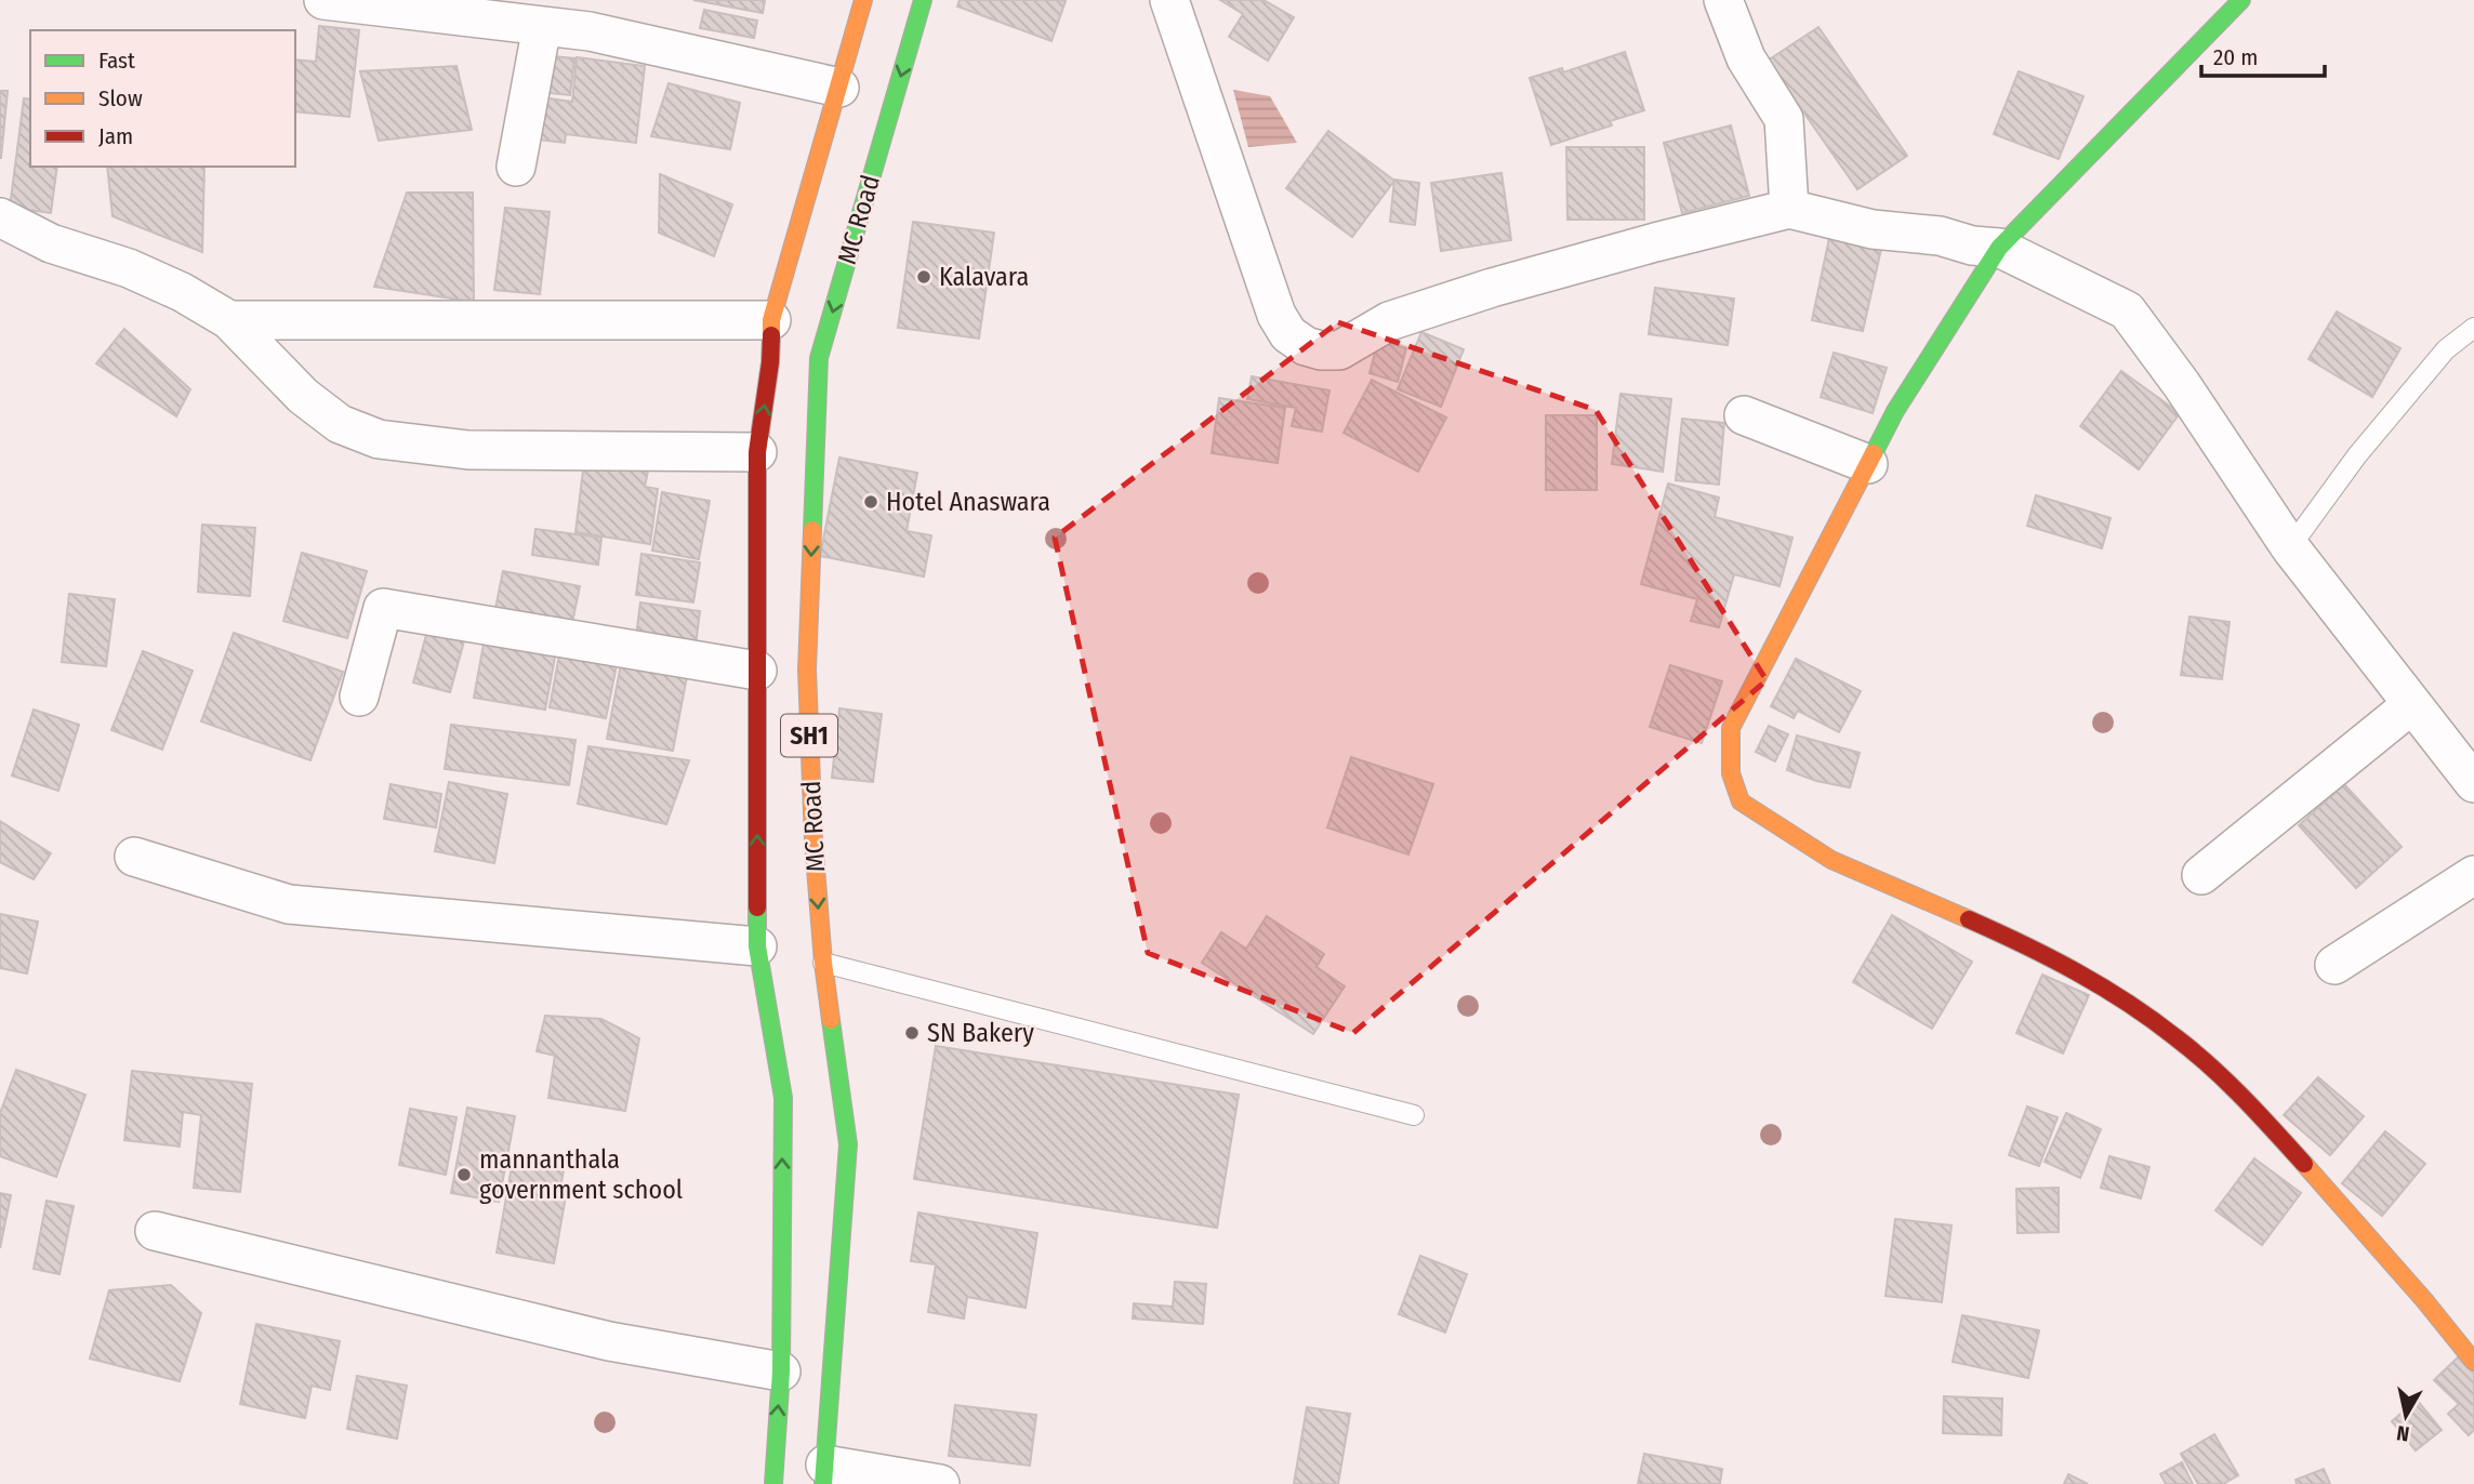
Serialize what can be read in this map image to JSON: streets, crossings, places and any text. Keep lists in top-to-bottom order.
{
  "streets": {
    "main road": ["MC Road", "SH1"]
  },
  "places": [
    "Kalavara",
    "Hotel Anaswara",
    "SN Bakery",
    "mannanthala government school"
  ],
  "legend": ["Fast", "Slow", "Jam"],
  "scale_bar": "20 m",
  "north": "bottom"
}
